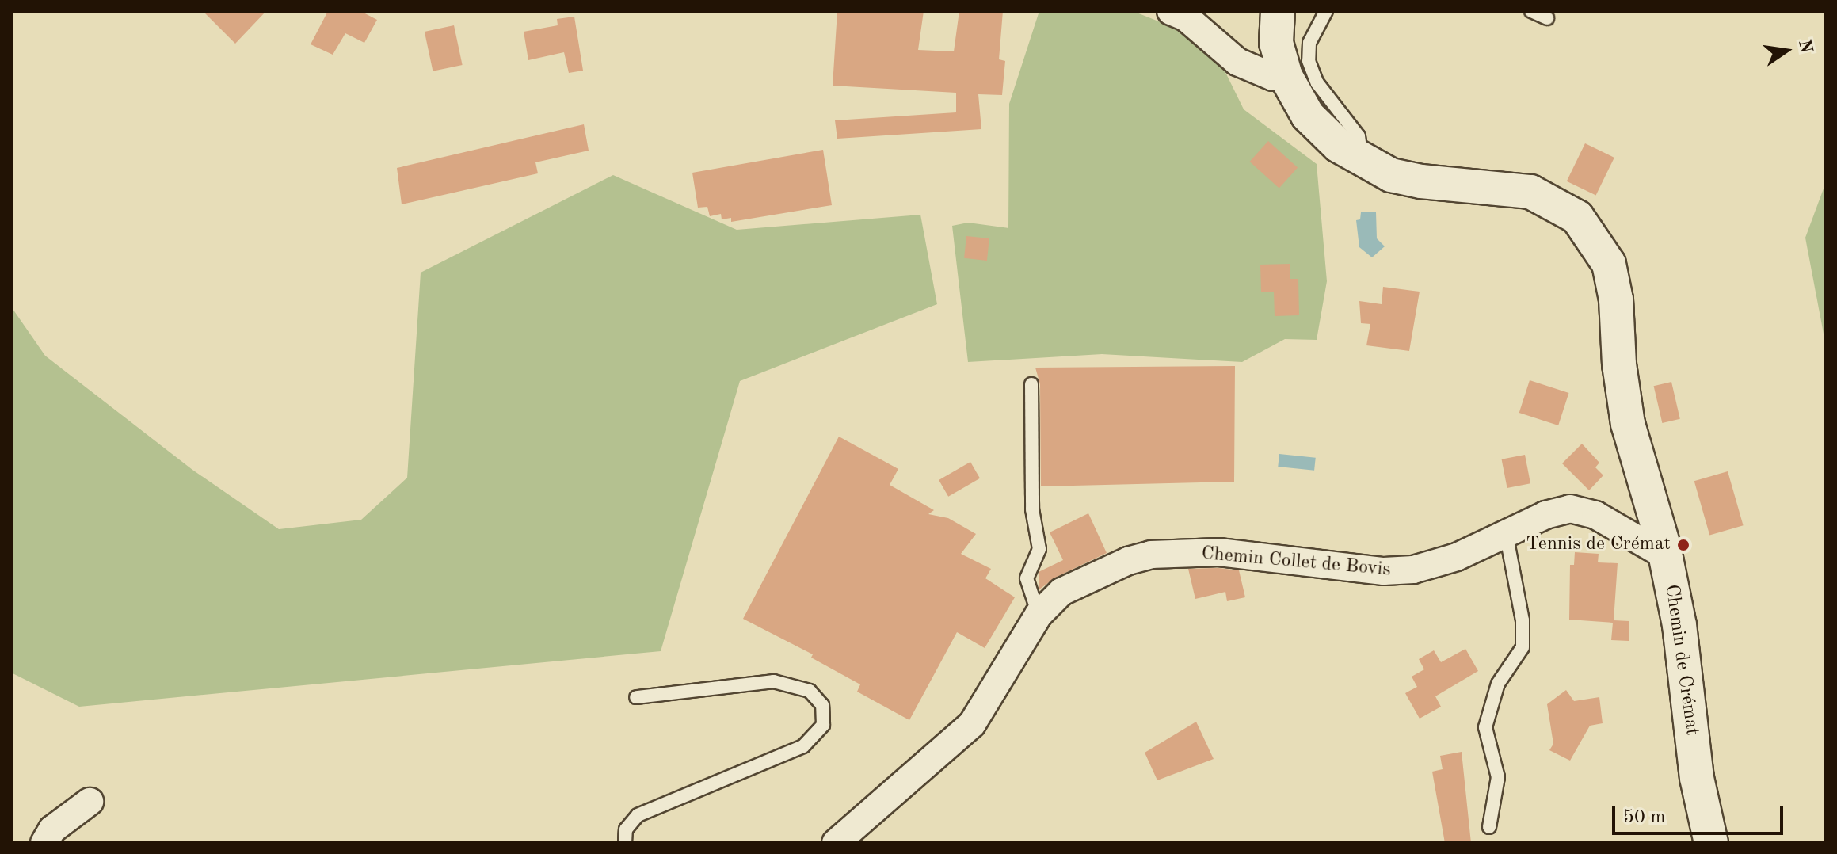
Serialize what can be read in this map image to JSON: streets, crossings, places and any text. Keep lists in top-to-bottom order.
{
  "streets": {
    "street": ["Chemin Collet de Bovis", "Chemin de Crémat"]
  },
  "crossings": [
    ["Chemin Collet de Bovis", "Chemin de Crémat"]
  ],
  "places": ["Tennis de Crémat"],
  "scale_bar": "50 m",
  "north": "right"
}
